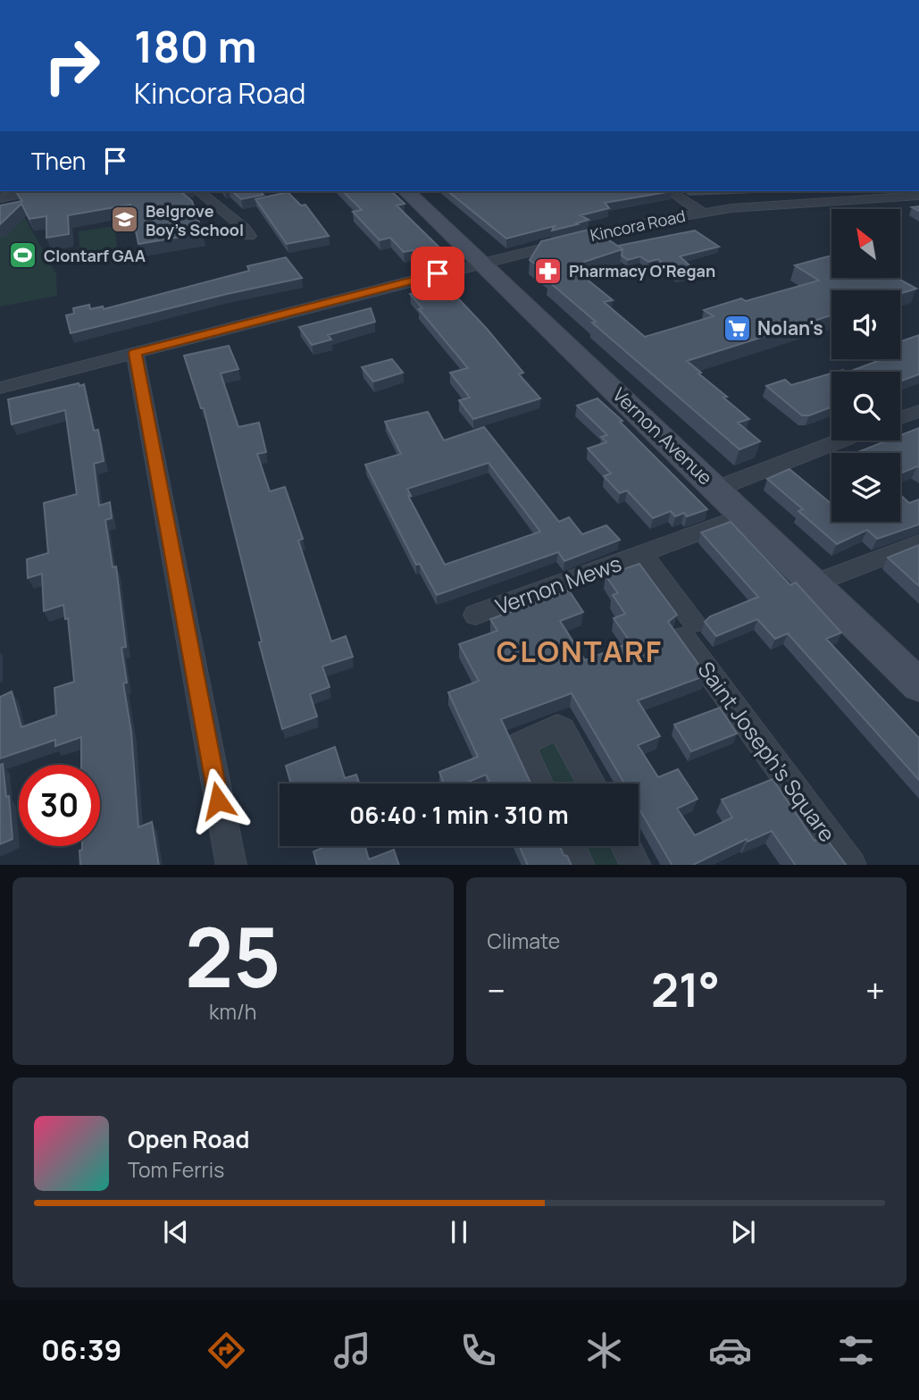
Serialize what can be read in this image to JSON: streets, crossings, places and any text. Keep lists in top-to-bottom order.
{
  "streets": {
    "main road": ["Vernon Avenue"],
    "street": ["Kincora Road", "Vernon Mews", "Saint Joseph's Square"]
  },
  "crossings": [
    ["Kincora Road", "Vernon Avenue"],
    ["Vernon Avenue", "Vernon Mews"],
    ["Vernon Mews", "Saint Joseph's Square"]
  ],
  "districts": ["CLONTARF"],
  "places": {
    "school or university": ["Belgrove Boy's School"],
    "sports": ["Clontarf GAA"],
    "pharmacy": ["Pharmacy O'Regan"],
    "supermarket": ["Nolan's"]
  },
  "north": "top left",
  "page": {
    "turn": ["180 m", "Kincora Road"],
    "then": "Then",
    "limit": "30",
    "trip": "06:40 · 1 min · 310 m",
    "tile": [
      ["25", "km/h"],
      "Climate"
    ],
    "heat": ["−", "21°", "+"],
    "song": ["Open Road", "Tom Ferris"],
    "tabs": "06:39"
  }
}
